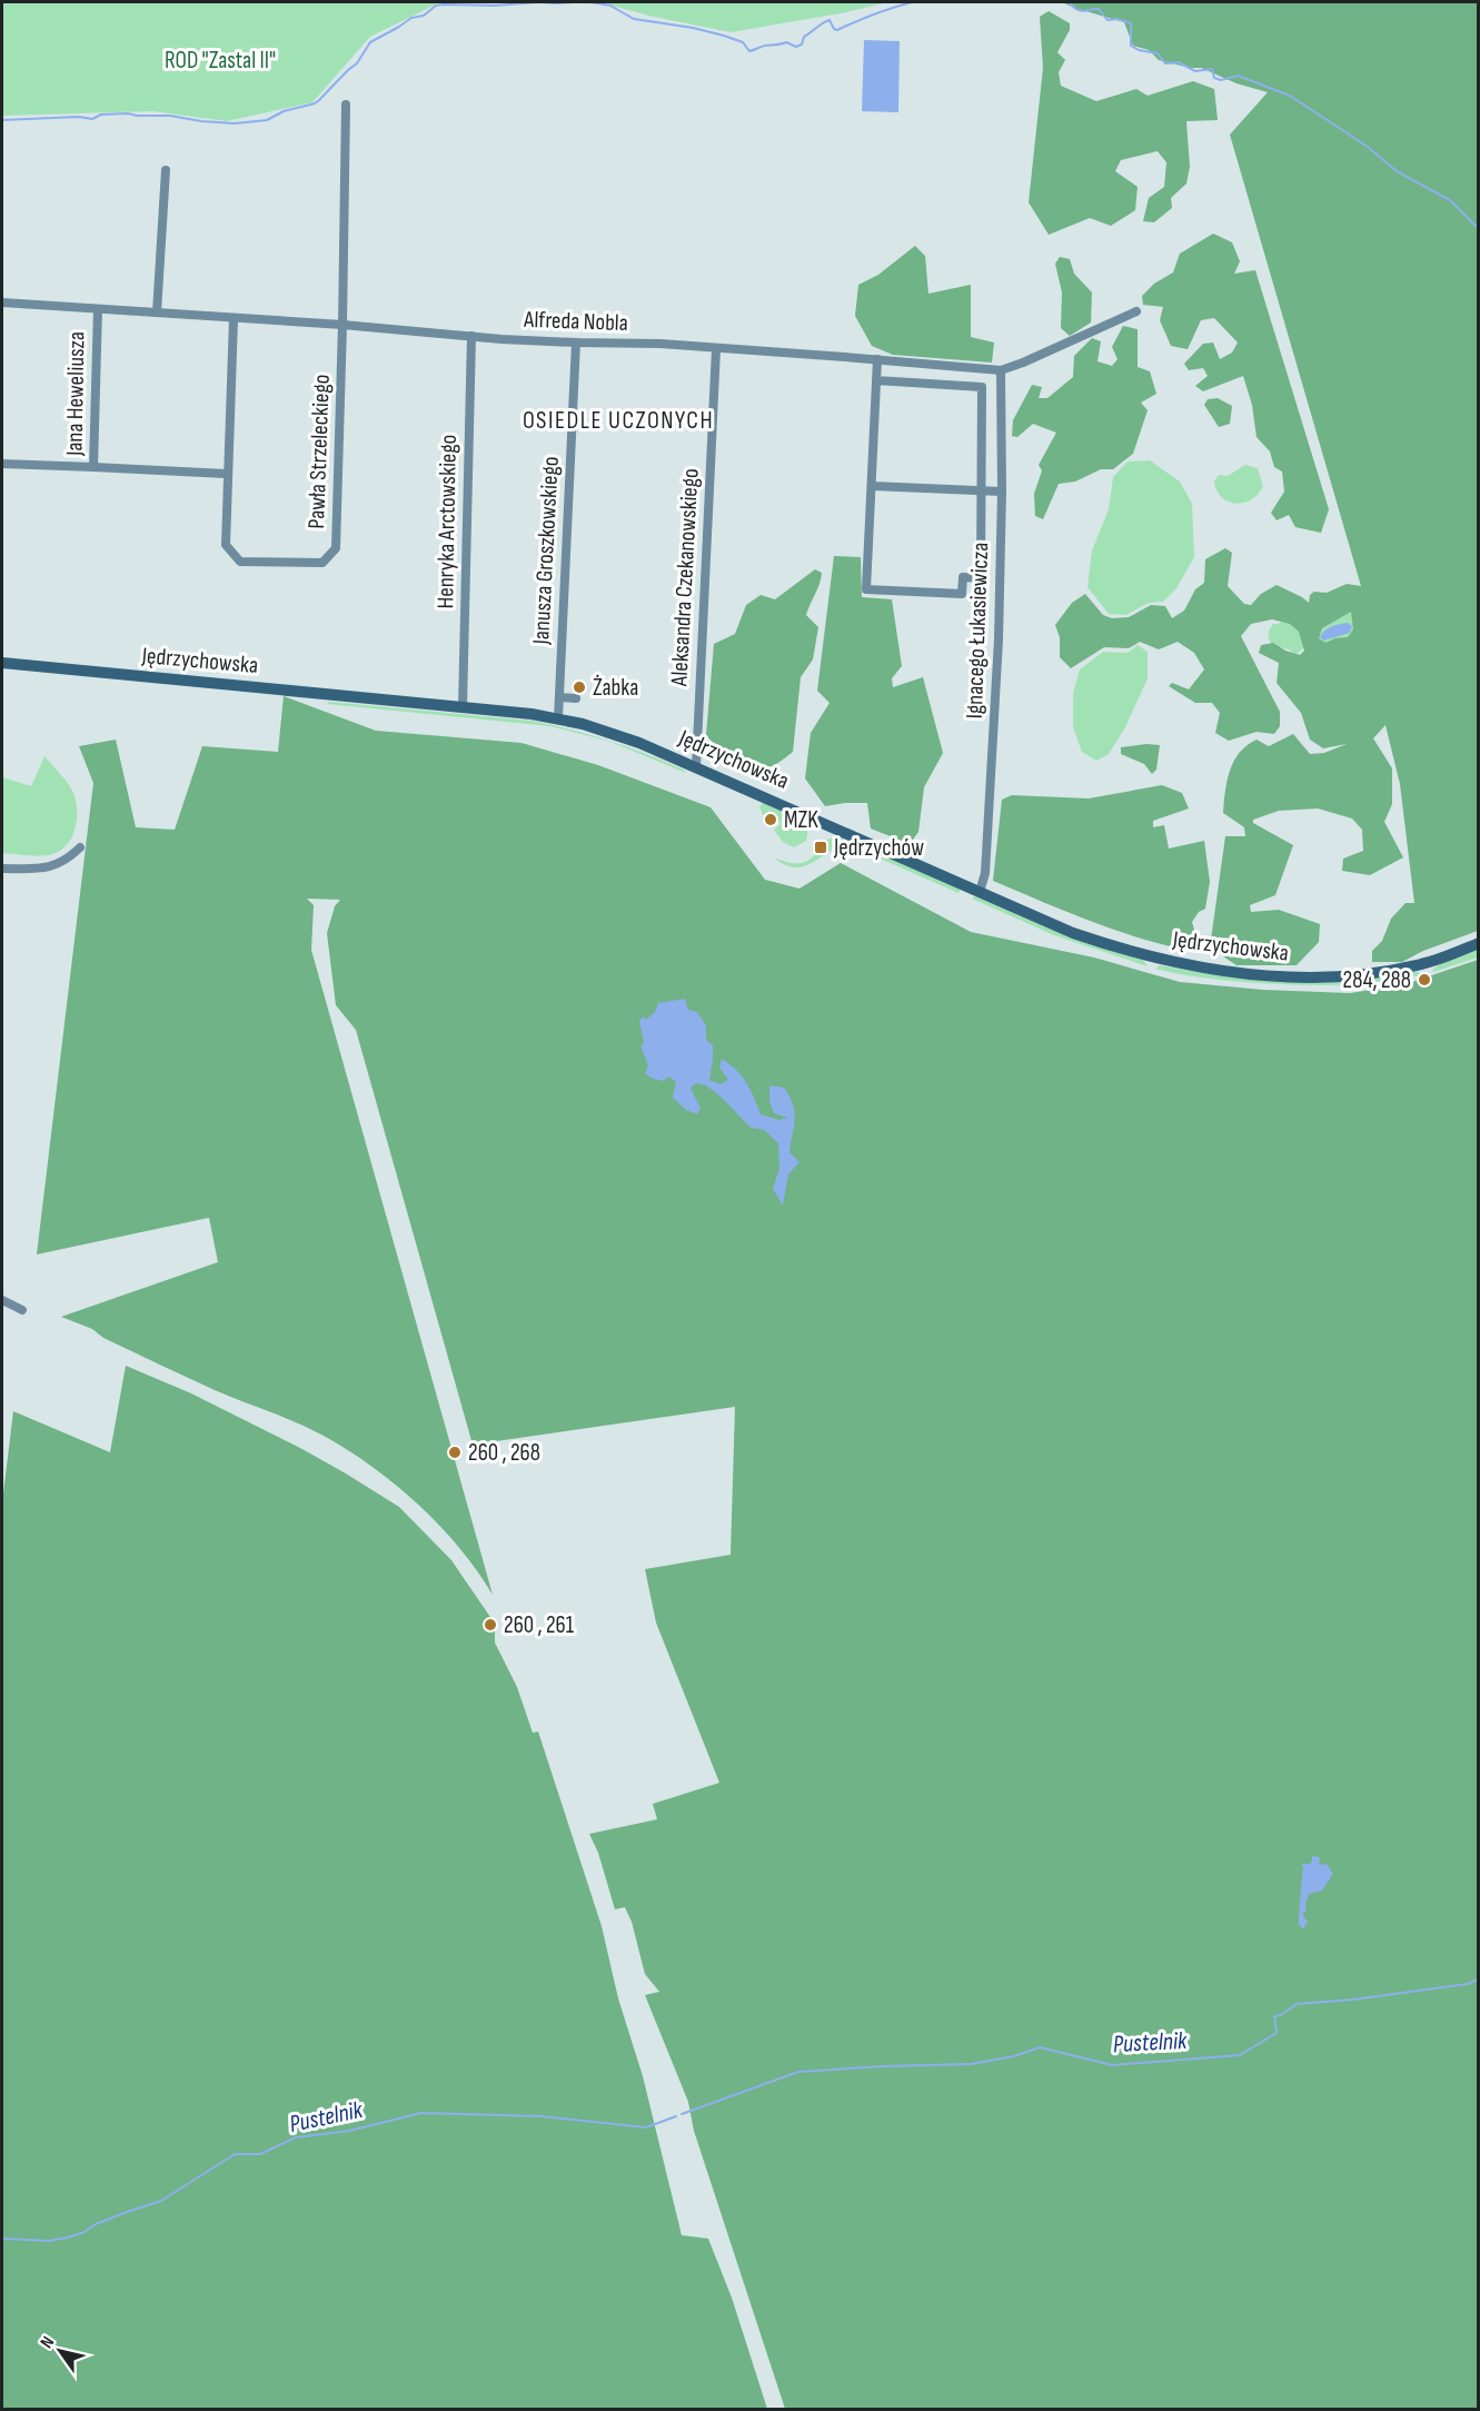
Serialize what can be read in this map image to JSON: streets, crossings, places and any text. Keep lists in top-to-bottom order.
{
  "streets": {
    "main road": ["Jędrzychowska"],
    "street": [
      "Alfreda Nobla",
      "Jana Heweliusza",
      "Pawła Strzeleckiego",
      "Henryka Arctowskiego",
      "Janusza Groszkowskiego",
      "Aleksandra Czekanowskiego",
      "Ignacego Łukasiewicza"
    ]
  },
  "crossings": [
    ["Alfreda Nobla", "Jana Heweliusza"],
    ["Alfreda Nobla", "Pawła Strzeleckiego"],
    ["Alfreda Nobla", "Henryka Arctowskiego"],
    ["Alfreda Nobla", "Janusza Groszkowskiego"],
    ["Alfreda Nobla", "Aleksandra Czekanowskiego"],
    ["Alfreda Nobla", "Ignacego Łukasiewicza"],
    ["Jana Heweliusza", "Pawła Strzeleckiego"],
    ["Henryka Arctowskiego", "Jędrzychowska"],
    ["Janusza Groszkowskiego", "Jędrzychowska"],
    ["Aleksandra Czekanowskiego", "Jędrzychowska"],
    ["Ignacego Łukasiewicza", "Jędrzychowska"]
  ],
  "districts": ["OSIEDLE UCZONYCH"],
  "water": ["Pustelnik"],
  "parks": ["ROD \"Zastal II\""],
  "places": {
    "other": [
      "Żabka",
      "MZK",
      "284, 288",
      "260 , 268",
      "260 , 261"
    ],
    "transit": ["Jędrzychów"]
  },
  "north": "top left"
}
